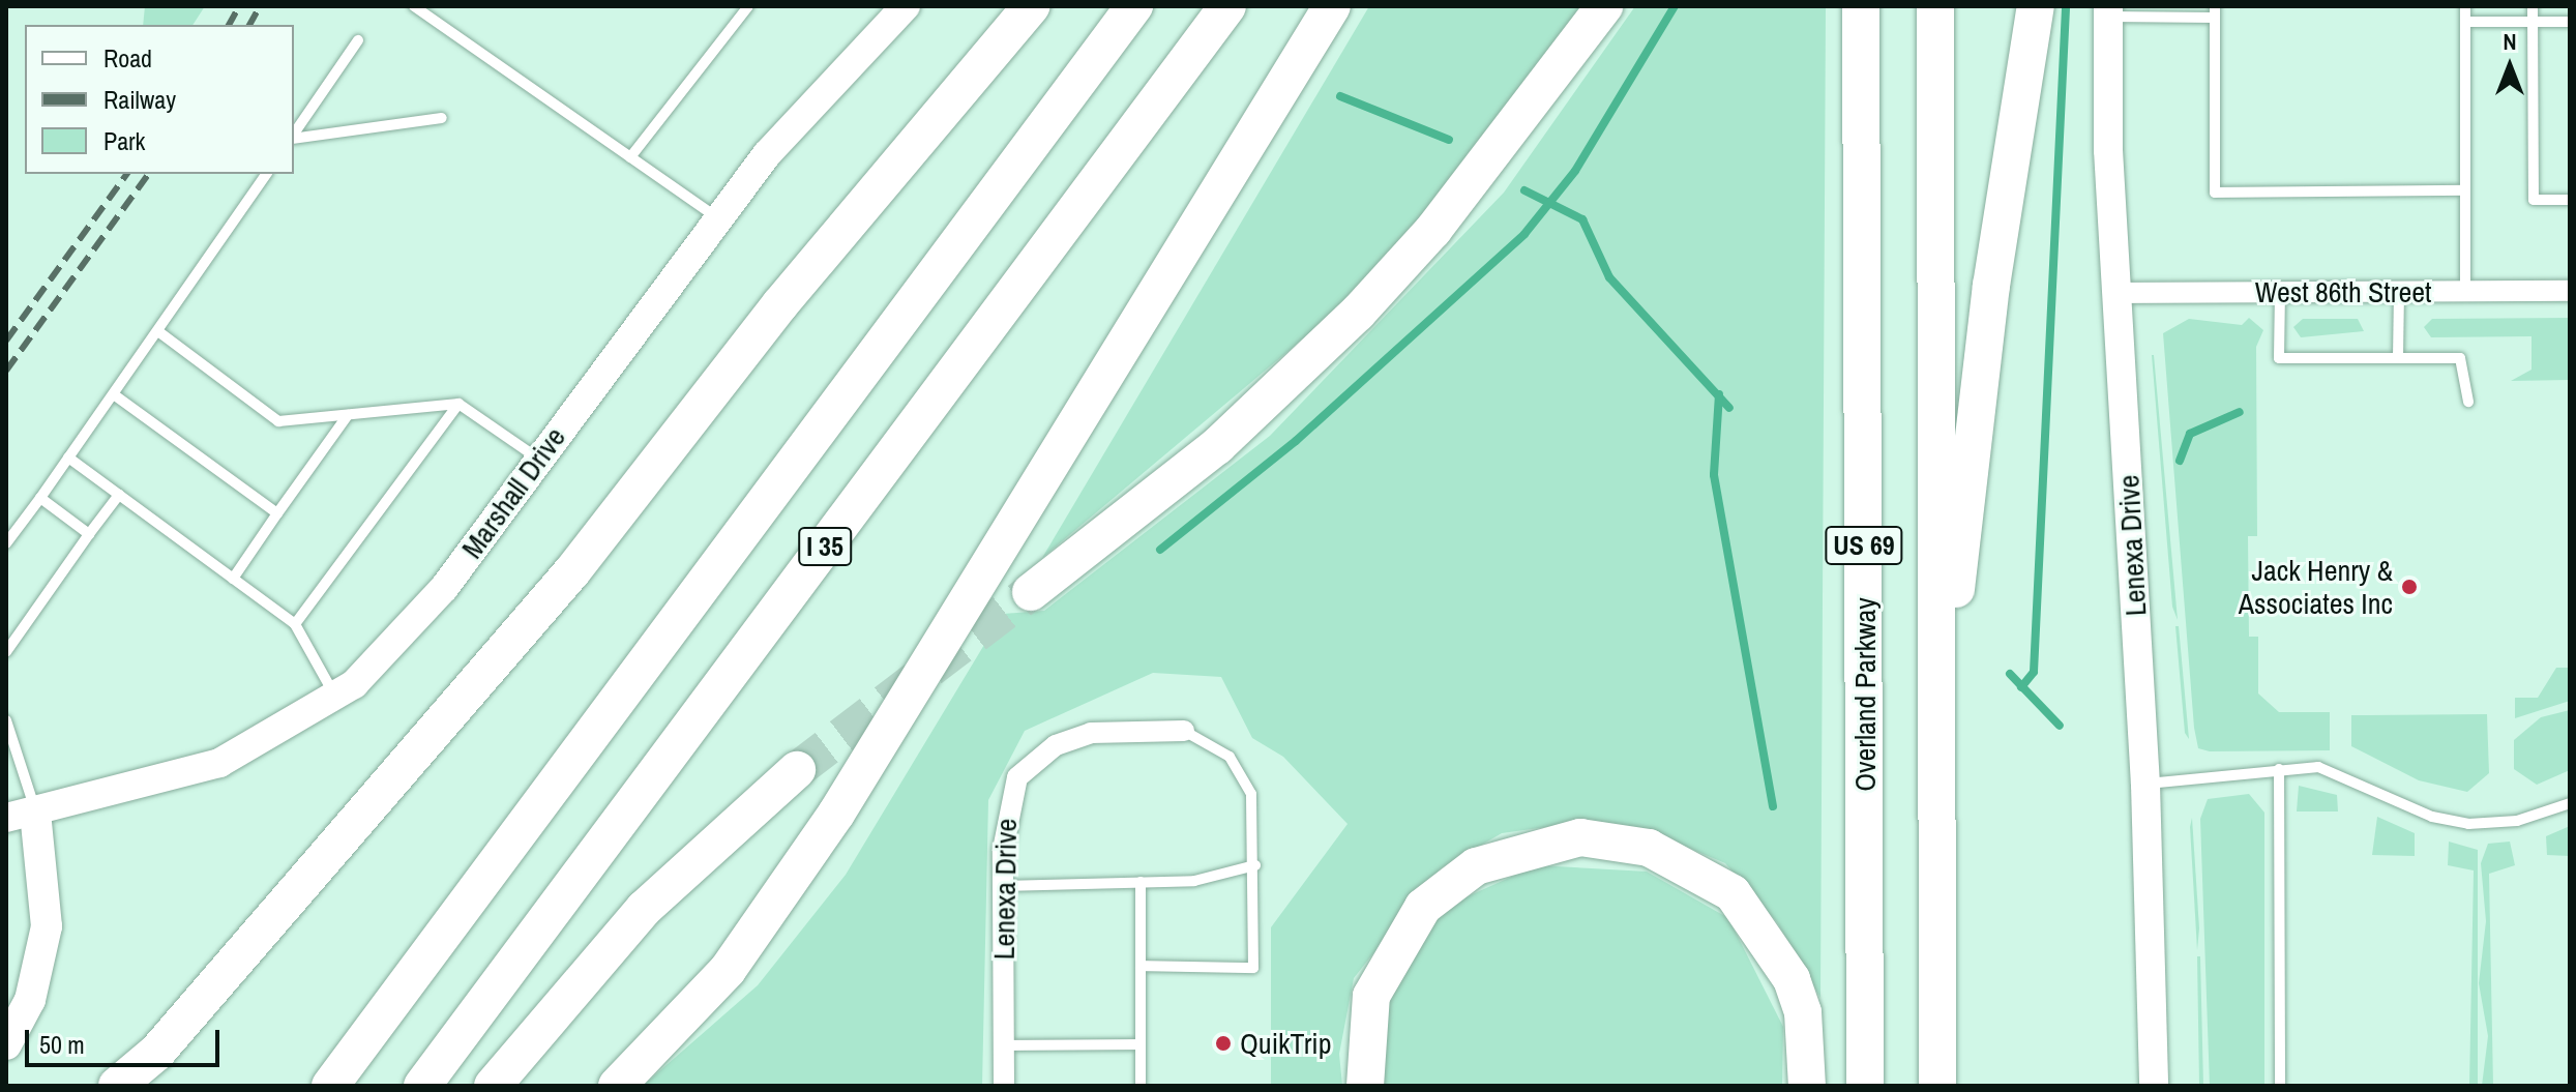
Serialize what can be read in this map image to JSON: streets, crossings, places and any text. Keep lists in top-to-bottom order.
{
  "streets": {
    "highway": ["US 69", "I 35", "Overland Parkway"],
    "street": ["West 86th Street", "Marshall Drive", "Lenexa Drive"]
  },
  "crossings": [
    ["West 86th Street", "Lenexa Drive"]
  ],
  "places": ["Jack Henry & Associates Inc", "QuikTrip"],
  "legend": ["Road", "Railway", "Park"],
  "scale_bar": "50 m",
  "north": "top"
}
